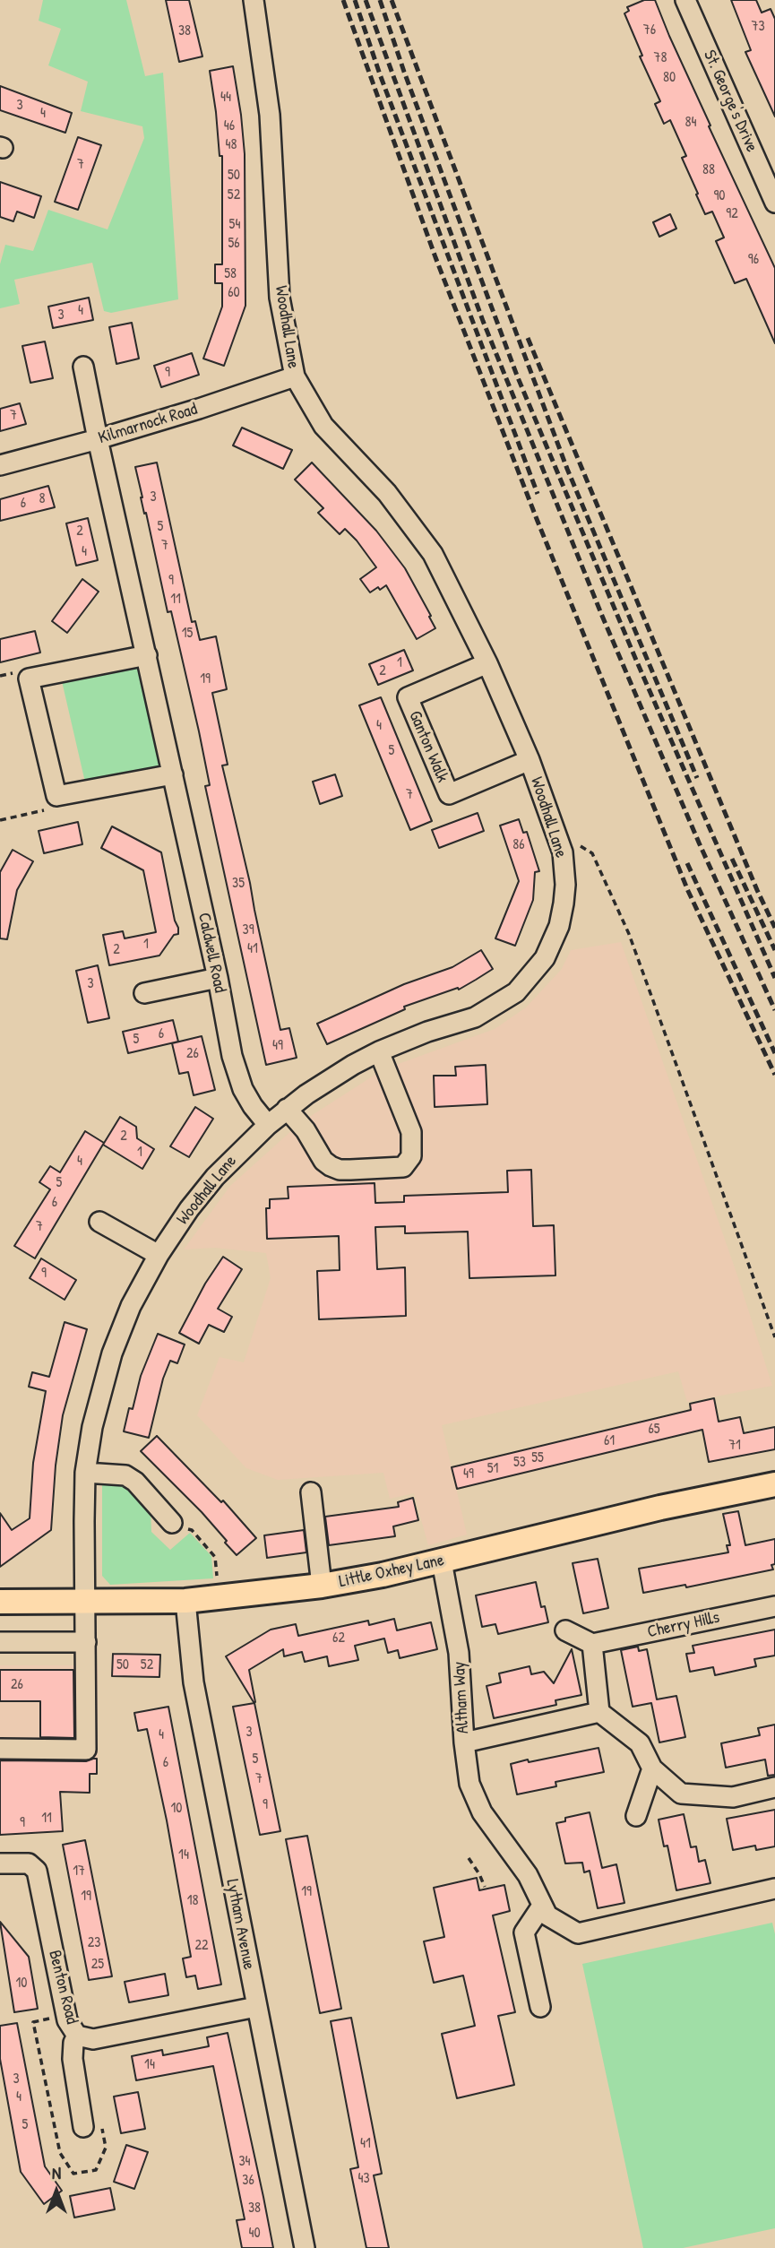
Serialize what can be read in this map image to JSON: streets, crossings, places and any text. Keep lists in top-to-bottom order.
{
  "streets": {
    "main road": ["Little Oxhey Lane"],
    "street": [
      "St. George's Drive",
      "Woodhall Lane",
      "Kilmarnock Road",
      "Ganton Walk",
      "Caldwell Road",
      "Cherry Hills",
      "Altham Way",
      "Lytham Avenue",
      "Benton Road"
    ]
  },
  "crossings": [
    ["Woodhall Lane", "Kilmarnock Road"],
    ["Woodhall Lane", "Ganton Walk"],
    ["Woodhall Lane", "Caldwell Road"],
    ["Woodhall Lane", "Little Oxhey Lane"],
    ["Kilmarnock Road", "Caldwell Road"],
    ["Little Oxhey Lane", "Altham Way"],
    ["Little Oxhey Lane", "Lytham Avenue"],
    ["Lytham Avenue", "Benton Road"]
  ],
  "house_numbers": [
    "73",
    "76",
    "38",
    "78",
    "80",
    "44",
    "3",
    "4",
    "84",
    "46",
    "48",
    "7",
    "88",
    "50",
    "52",
    "90",
    "92",
    "54",
    "56",
    "96",
    "58",
    "60",
    "4",
    "3",
    "9",
    "7",
    "3",
    "8",
    "6",
    "5",
    "2",
    "7",
    "4",
    "9",
    "11",
    "15",
    "1",
    "2",
    "19",
    "4",
    "5",
    "7",
    "86",
    "35",
    "39",
    "1",
    "41",
    "2",
    "3",
    "6",
    "5",
    "49",
    "26",
    "2",
    "1",
    "4",
    "5",
    "6",
    "7",
    "9",
    "65",
    "61",
    "71",
    "55",
    "53",
    "51",
    "49",
    "62",
    "50",
    "52",
    "26",
    "3",
    "4",
    "5",
    "6",
    "7",
    "9",
    "10",
    "11",
    "9",
    "14",
    "17",
    "19",
    "19",
    "18",
    "23",
    "22",
    "25",
    "10",
    "14",
    "3",
    "4",
    "5",
    "41",
    "34",
    "43",
    "36",
    "38",
    "40"
  ],
  "north": "top"
}
